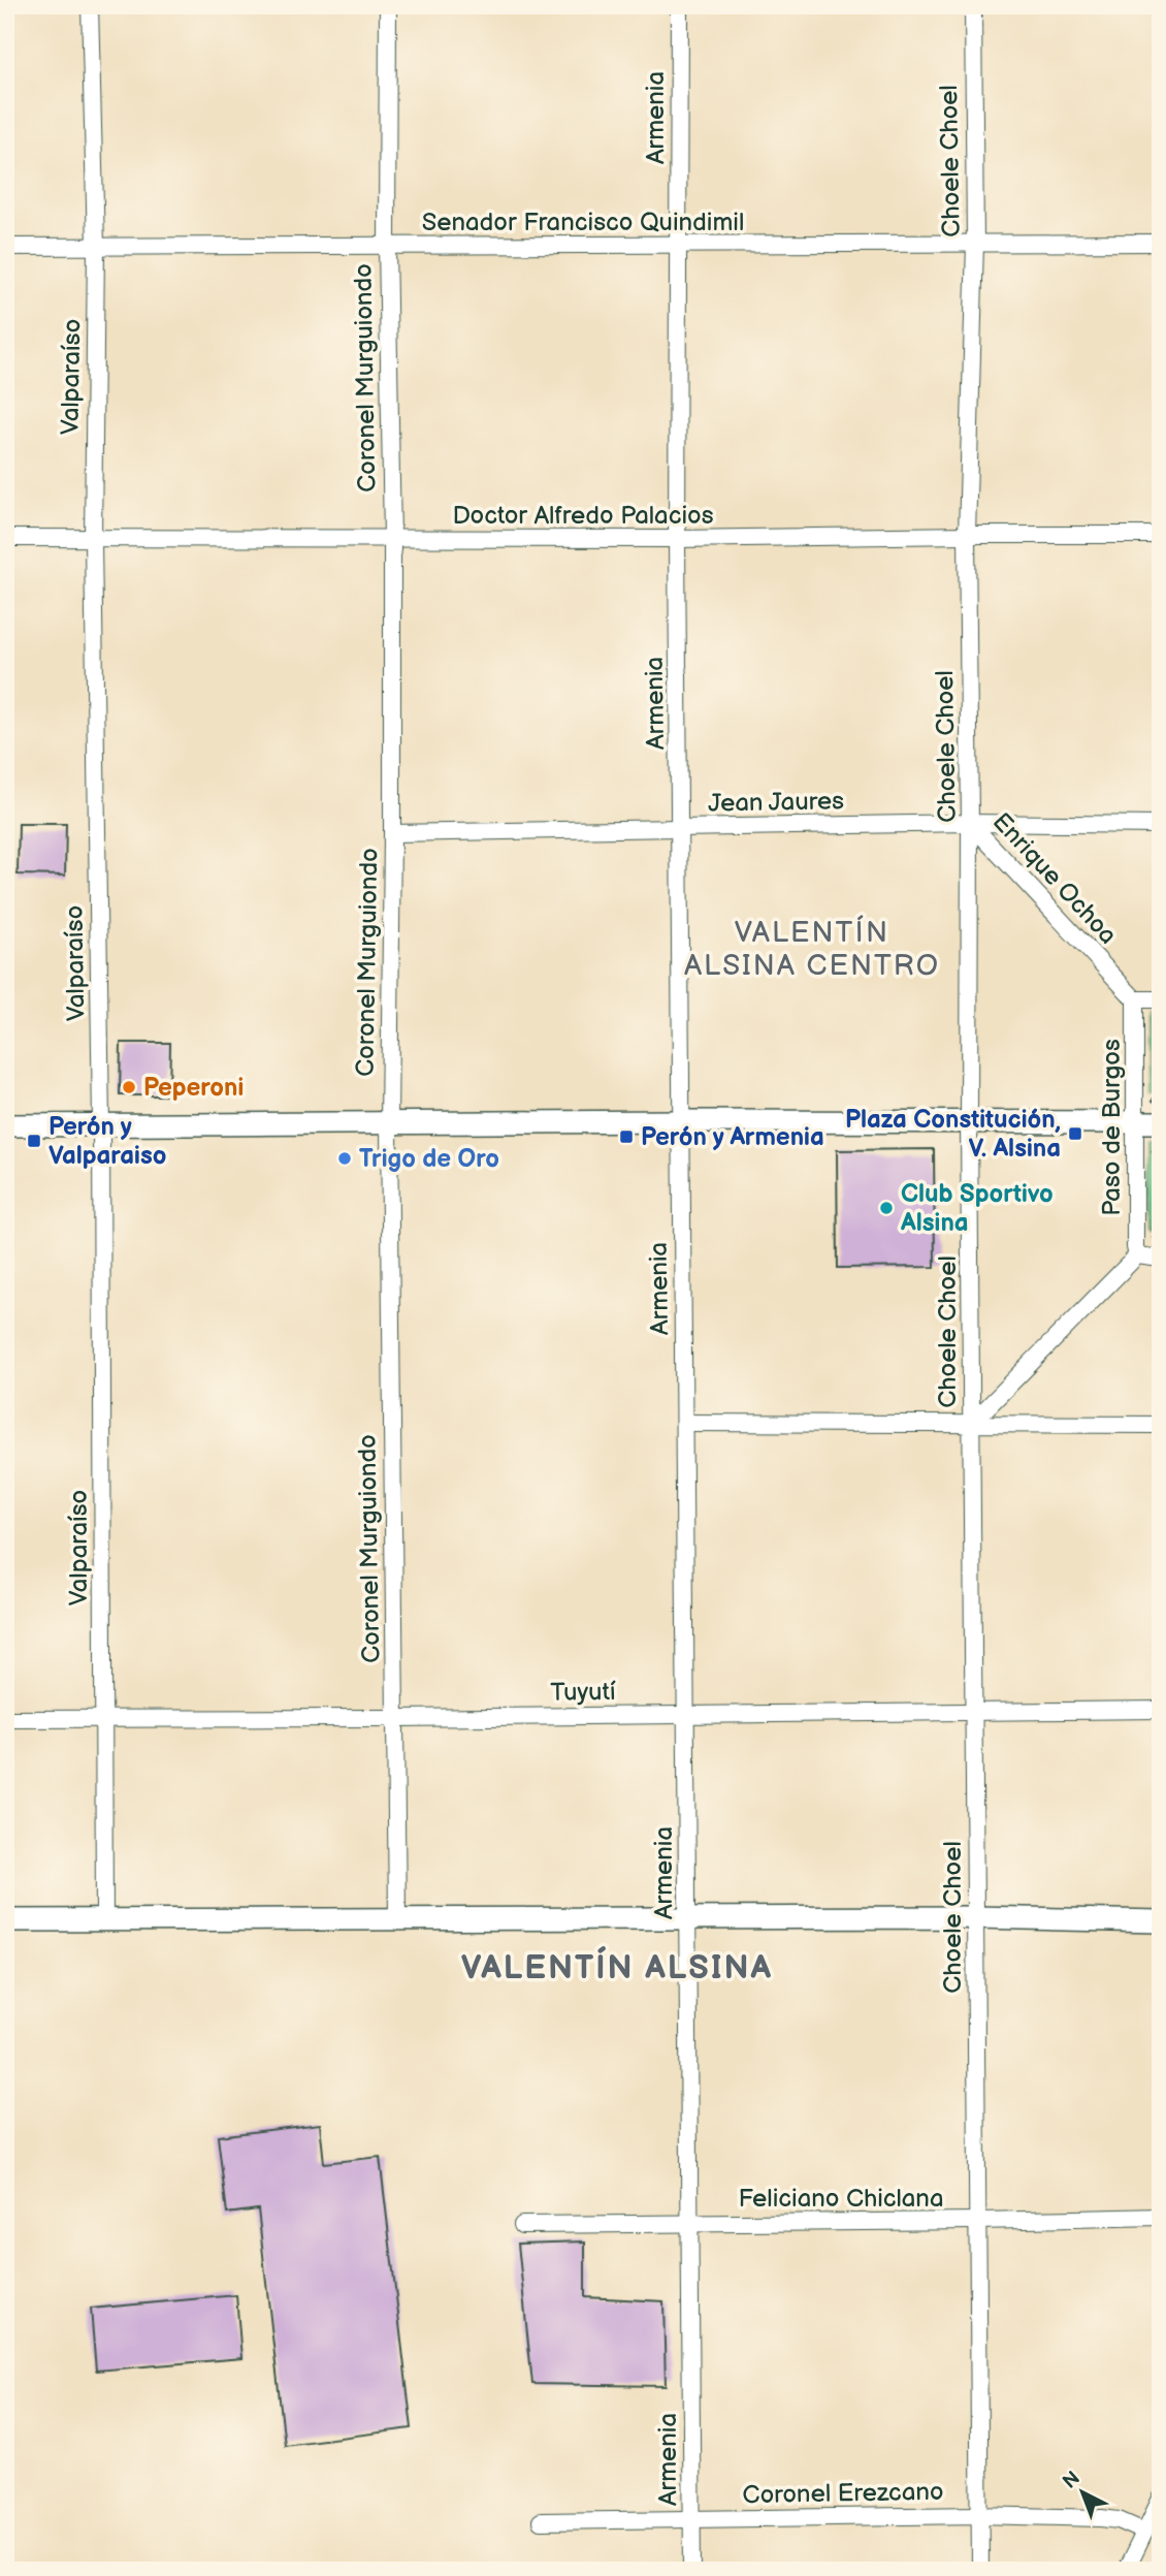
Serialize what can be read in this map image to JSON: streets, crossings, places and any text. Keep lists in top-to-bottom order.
{
  "streets": {
    "street": [
      "Armenia",
      "Choele Choel",
      "Senador Francisco Quindimil",
      "Valparaíso",
      "Coronel Murguiondo",
      "Doctor Alfredo Palacios",
      "Jean Jaures",
      "Enrique Ochoa",
      "Paso de Burgos",
      "Tuyutí",
      "Feliciano Chiclana",
      "Coronel Erezcano"
    ]
  },
  "crossings": [
    ["Armenia", "Senador Francisco Quindimil"],
    ["Armenia", "Doctor Alfredo Palacios"],
    ["Armenia", "Jean Jaures"],
    ["Armenia", "Tuyutí"],
    ["Armenia", "Feliciano Chiclana"],
    ["Armenia", "Coronel Erezcano"],
    ["Choele Choel", "Senador Francisco Quindimil"],
    ["Choele Choel", "Doctor Alfredo Palacios"],
    ["Choele Choel", "Jean Jaures"],
    ["Choele Choel", "Enrique Ochoa"],
    ["Choele Choel", "Tuyutí"],
    ["Choele Choel", "Feliciano Chiclana"],
    ["Choele Choel", "Coronel Erezcano"],
    ["Senador Francisco Quindimil", "Valparaíso"],
    ["Senador Francisco Quindimil", "Coronel Murguiondo"],
    ["Valparaíso", "Doctor Alfredo Palacios"],
    ["Valparaíso", "Tuyutí"],
    ["Coronel Murguiondo", "Doctor Alfredo Palacios"],
    ["Coronel Murguiondo", "Jean Jaures"],
    ["Coronel Murguiondo", "Tuyutí"],
    ["Jean Jaures", "Enrique Ochoa"],
    ["Enrique Ochoa", "Paso de Burgos"]
  ],
  "districts": ["VALENTÍN ALSINA CENTRO", "VALENTÍN ALSINA"],
  "places": {
    "other": ["Peperoni", "Trigo de Oro", "Club Sportivo Alsina"],
    "transit": ["Plaza Constitución, V. Alsina", "Perón y Armenia", "Perón y Valparaiso"]
  },
  "north": "top left"
}
